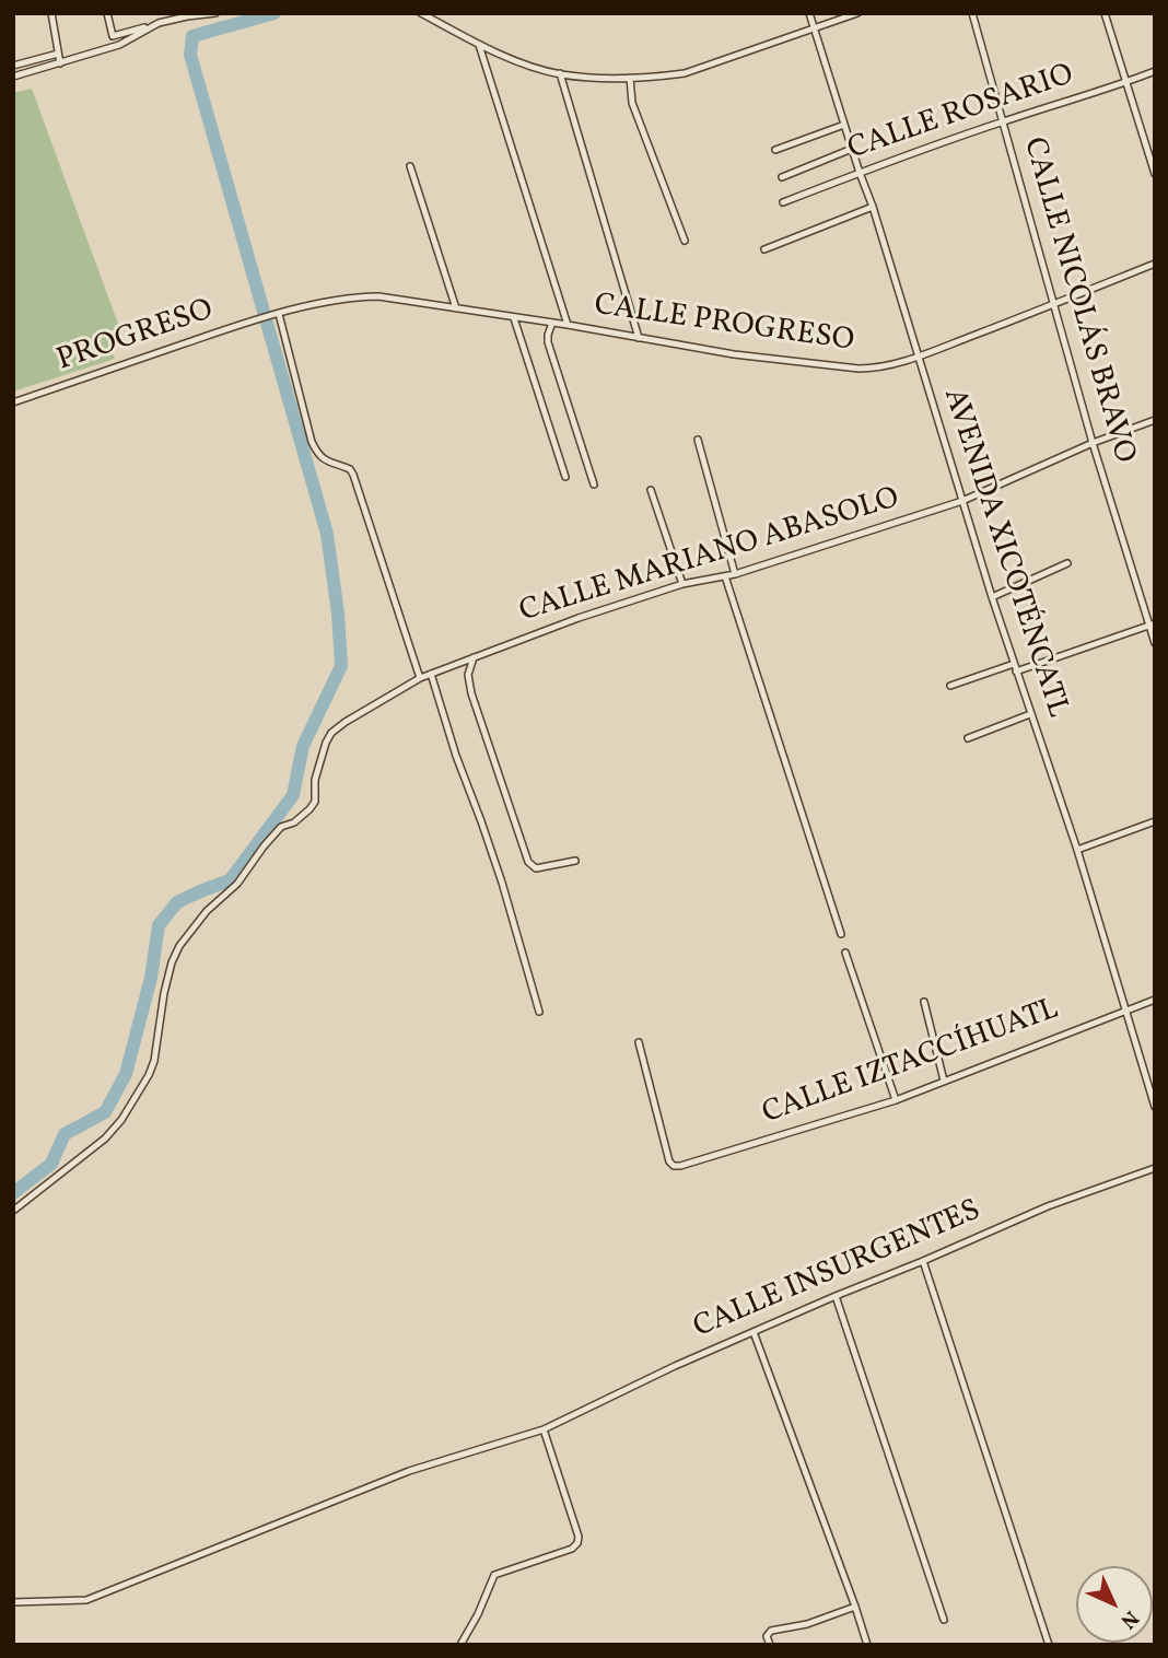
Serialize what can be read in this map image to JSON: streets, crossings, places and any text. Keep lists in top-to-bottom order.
{
  "streets": {
    "street": [
      "CALLE ROSARIO",
      "CALLE NICOLÁS BRAVO",
      "CALLE PROGRESO",
      "PROGRESO",
      "AVENIDA XICOTÉNCATL",
      "CALLE MARIANO ABASOLO",
      "CALLE IZTACCÍHUATL",
      "CALLE INSURGENTES"
    ]
  },
  "crossings": [
    ["CALLE ROSARIO", "CALLE NICOLÁS BRAVO"],
    ["CALLE ROSARIO", "AVENIDA XICOTÉNCATL"],
    ["CALLE NICOLÁS BRAVO", "CALLE PROGRESO"],
    ["CALLE NICOLÁS BRAVO", "CALLE MARIANO ABASOLO"],
    ["CALLE PROGRESO", "PROGRESO"],
    ["CALLE PROGRESO", "AVENIDA XICOTÉNCATL"],
    ["AVENIDA XICOTÉNCATL", "CALLE MARIANO ABASOLO"],
    ["AVENIDA XICOTÉNCATL", "CALLE IZTACCÍHUATL"]
  ],
  "north": "bottom right"
}
